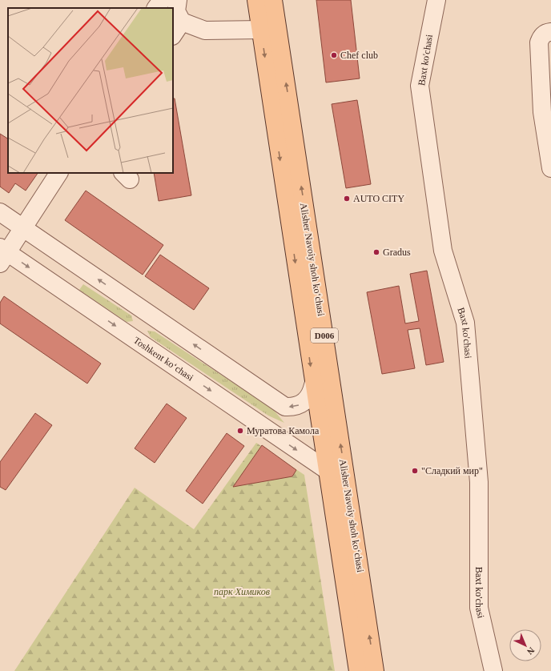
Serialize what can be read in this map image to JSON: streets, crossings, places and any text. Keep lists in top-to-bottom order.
{
  "streets": {
    "main road": ["Alisher Navoiy shoh koʻchasi", "D006"],
    "street": ["Baxt ko'chasi", "Toshkent ko‘chasi"]
  },
  "crossings": [
    ["Alisher Navoiy shoh koʻchasi", "Toshkent ko‘chasi"]
  ],
  "parks": ["парк Химиков"],
  "places": [
    "Chef club",
    "AUTO CITY",
    "Gradus",
    "Муратова Камола",
    "\"Сладкий мир\""
  ],
  "north": "bottom right"
}
